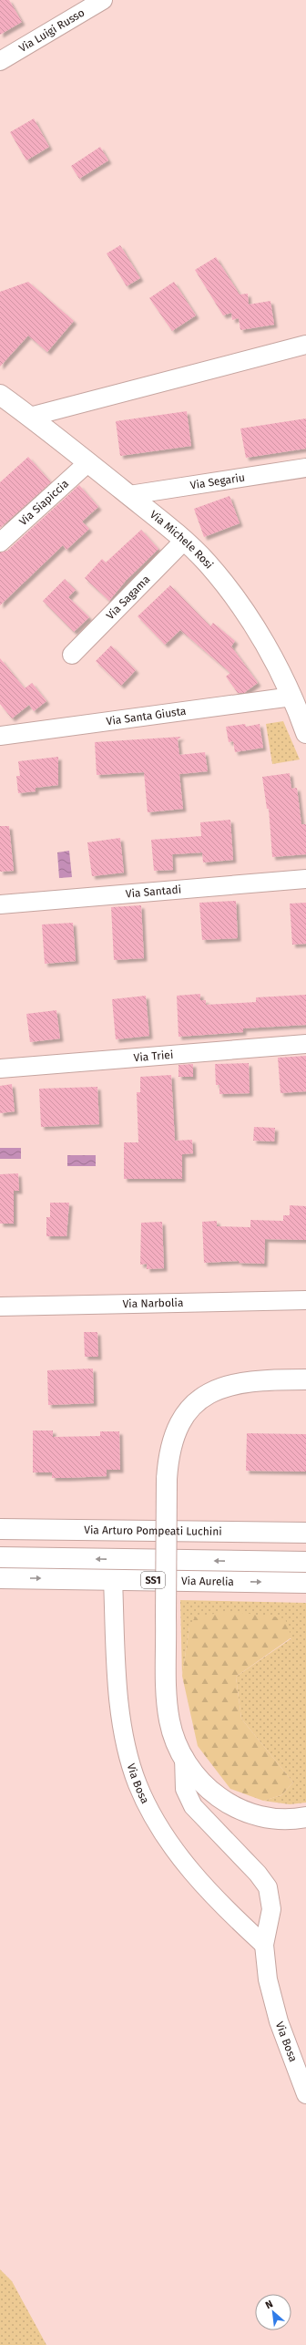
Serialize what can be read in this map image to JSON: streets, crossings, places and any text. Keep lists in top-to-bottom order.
{
  "streets": {
    "main road": [
      "Via Michele Rosi",
      "Via Arturo Pompeati Luchini",
      "SS1",
      "Via Aurelia"
    ],
    "street": [
      "Via Luigi Russo",
      "Via Segariu",
      "Via Siapiccia",
      "Via Sagama",
      "Via Santa Giusta",
      "Via Santadi",
      "Via Triei",
      "Via Narbolia",
      "Via Bosa"
    ]
  },
  "crossings": [
    ["Via Segariu", "Via Michele Rosi"],
    ["Via Siapiccia", "Via Michele Rosi"],
    ["Via Michele Rosi", "Via Sagama"],
    ["Via Michele Rosi", "Via Santa Giusta"],
    ["Via Aurelia", "Via Bosa"]
  ],
  "north": "top left"
}
